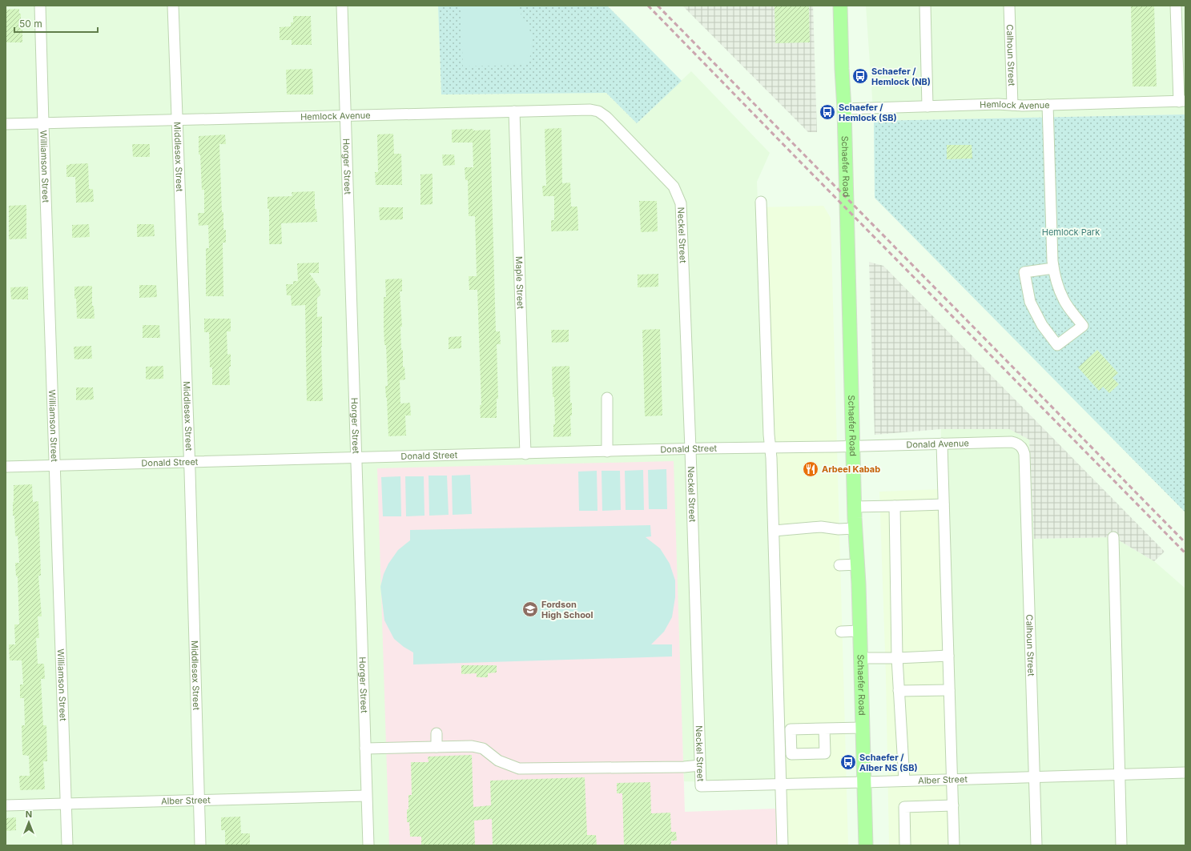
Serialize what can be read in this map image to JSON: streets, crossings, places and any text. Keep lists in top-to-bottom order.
{
  "streets": {
    "main road": ["Schaefer Road"],
    "street": [
      "Calhoun Street",
      "Hemlock Avenue",
      "Middlesex Street",
      "Williamson Street",
      "Horger Street",
      "Neckel Street",
      "Maple Street",
      "Donald Avenue",
      "Donald Street",
      "Alber Street"
    ]
  },
  "crossings": [
    ["Calhoun Street", "Hemlock Avenue"],
    ["Calhoun Street", "Donald Avenue"],
    ["Calhoun Street", "Alber Street"],
    ["Hemlock Avenue", "Middlesex Street"],
    ["Hemlock Avenue", "Williamson Street"],
    ["Hemlock Avenue", "Horger Street"],
    ["Hemlock Avenue", "Schaefer Road"],
    ["Hemlock Avenue", "Neckel Street"],
    ["Hemlock Avenue", "Maple Street"],
    ["Middlesex Street", "Donald Street"],
    ["Middlesex Street", "Alber Street"],
    ["Williamson Street", "Donald Street"],
    ["Williamson Street", "Alber Street"],
    ["Horger Street", "Donald Street"],
    ["Horger Street", "Alber Street"],
    ["Schaefer Road", "Donald Avenue"],
    ["Schaefer Road", "Donald Street"],
    ["Schaefer Road", "Alber Street"],
    ["Neckel Street", "Donald Street"],
    ["Neckel Street", "Alber Street"],
    ["Maple Street", "Donald Street"],
    ["Donald Avenue", "Donald Street"]
  ],
  "parks": ["Hemlock Park"],
  "places": {
    "bus stop": ["Schaefer / Hemlock (NB)", "Schaefer / Hemlock (SB)", "Schaefer / Alber NS (SB)"],
    "restaurant": ["Arbeel Kabab"],
    "school or university": ["Fordson High School"]
  },
  "scale_bar": "50 m",
  "north": "top"
}
